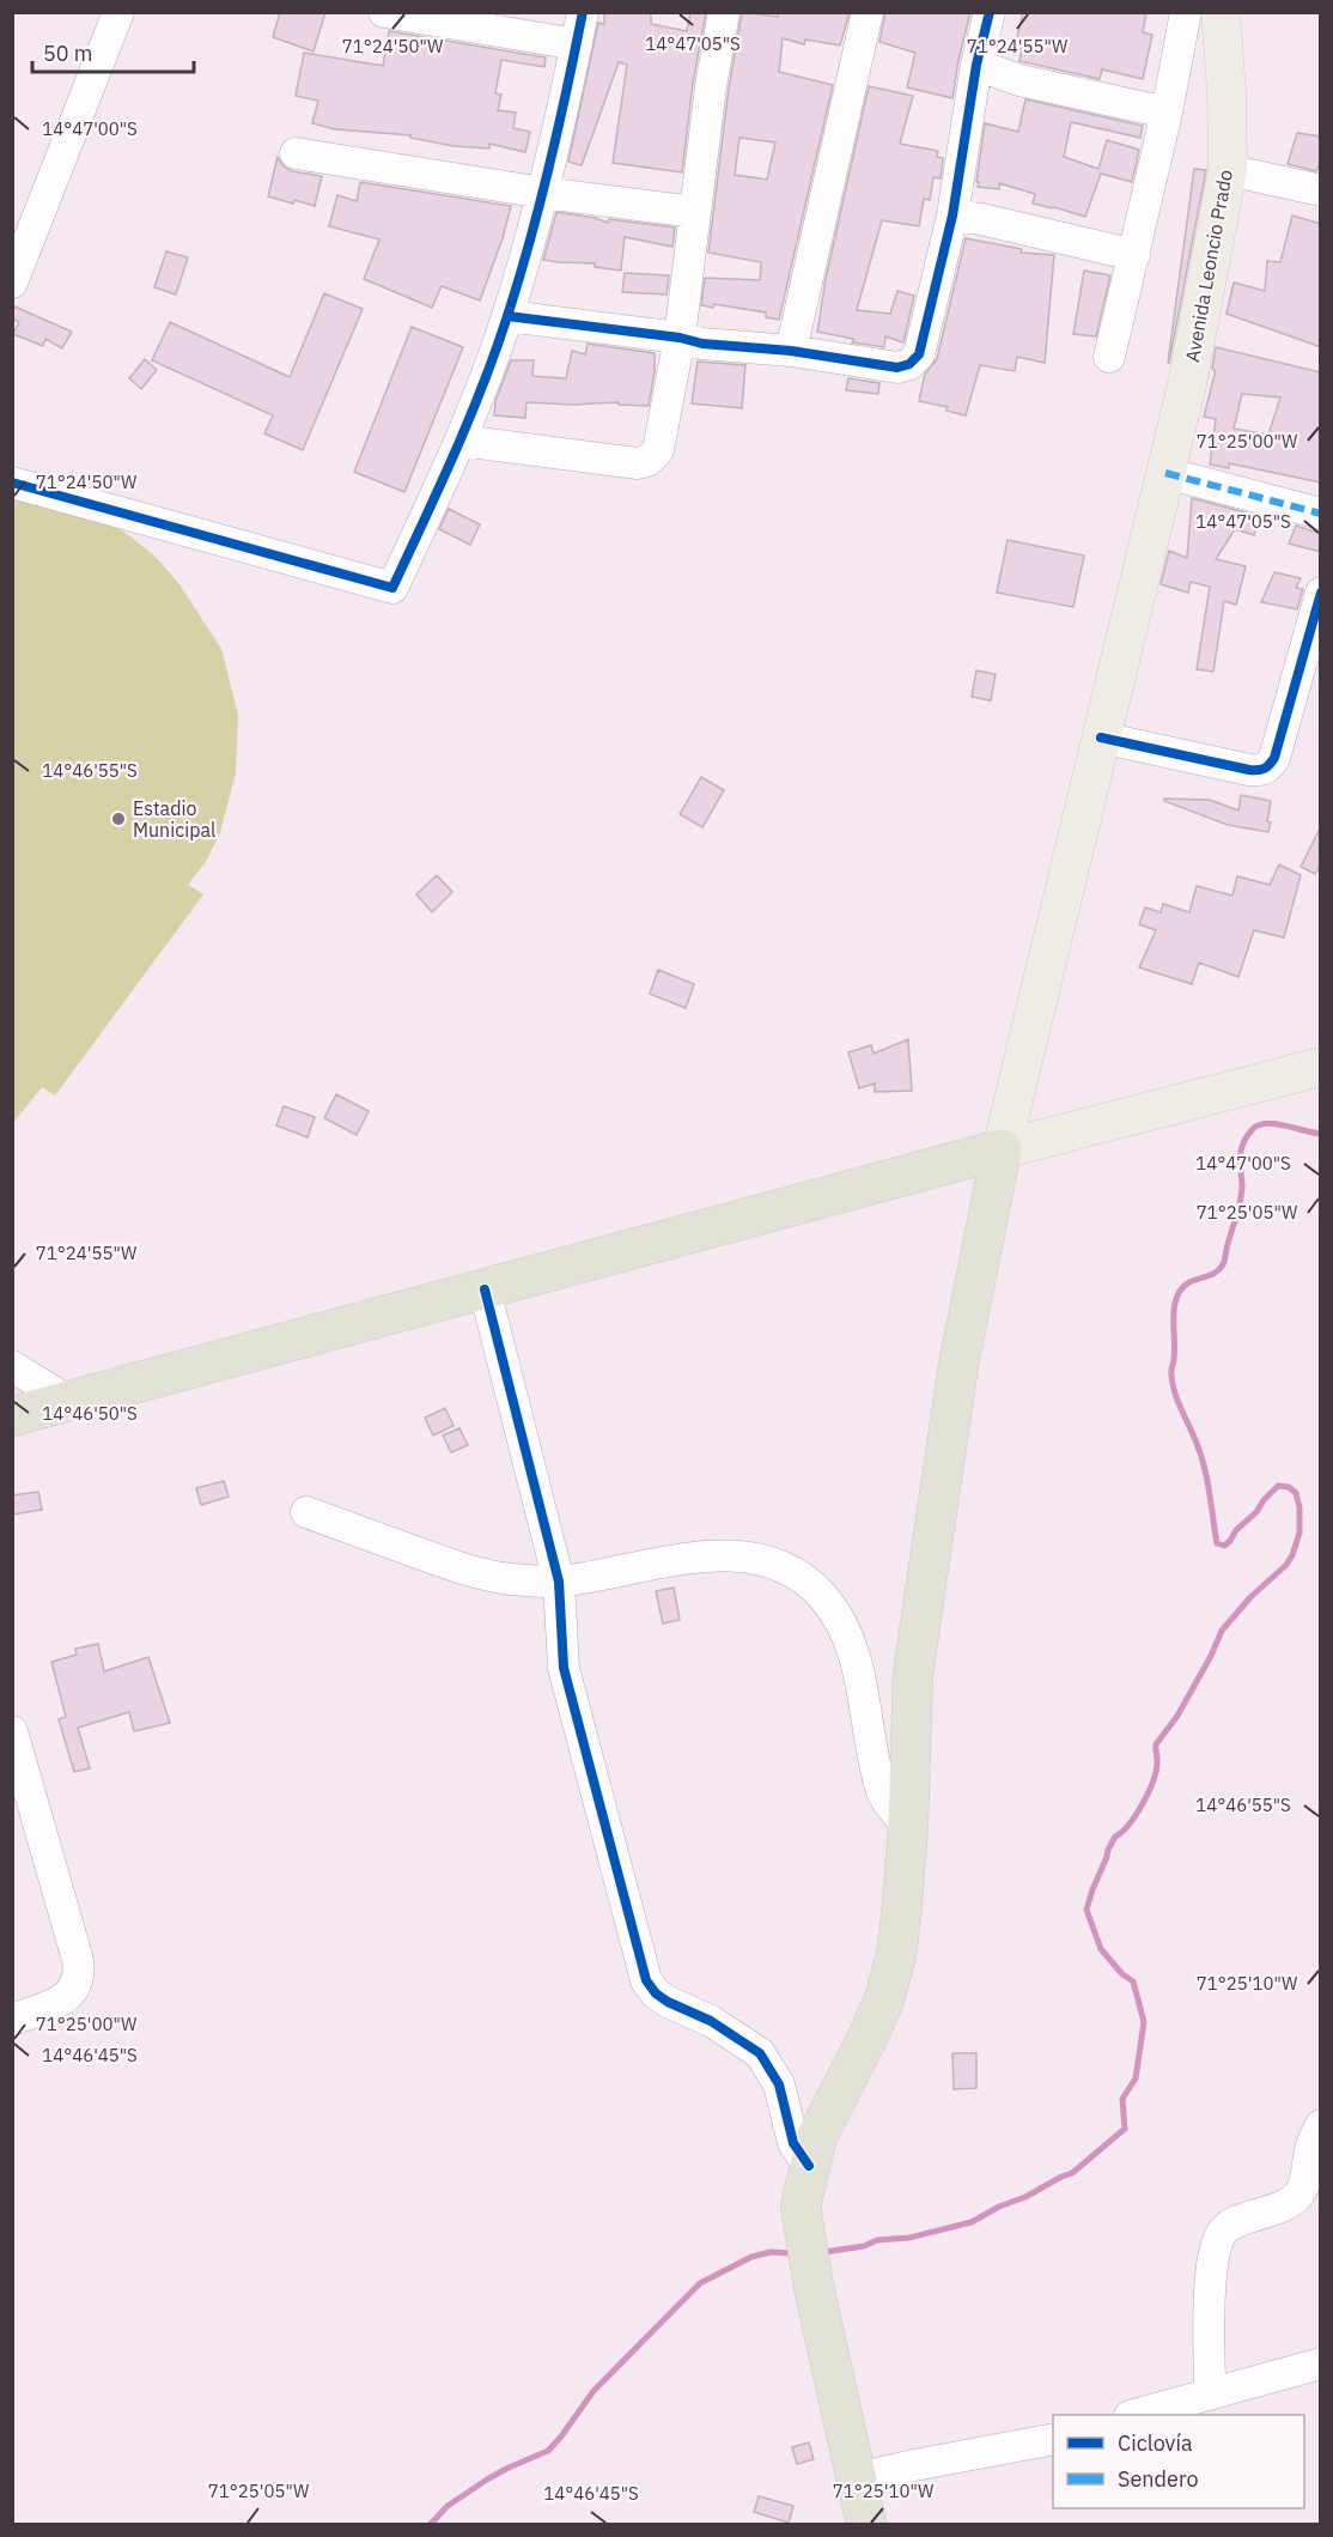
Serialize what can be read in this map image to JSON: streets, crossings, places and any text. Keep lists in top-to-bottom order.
{
  "streets": {
    "main road": ["Avenida Leoncio Prado"]
  },
  "places": ["Estadio Municipal"],
  "legend": ["Ciclovía", "Sendero"],
  "scale_bar": "50 m",
  "coordinates": [
    "14°47'05\"S",
    "71°24'50\"W",
    "71°24'55\"W",
    "14°47'00\"S",
    "71°25'00\"W",
    "14°46'55\"S",
    "71°25'05\"W",
    "14°46'50\"S",
    "71°25'10\"W",
    "14°46'45\"S"
  ]
}
